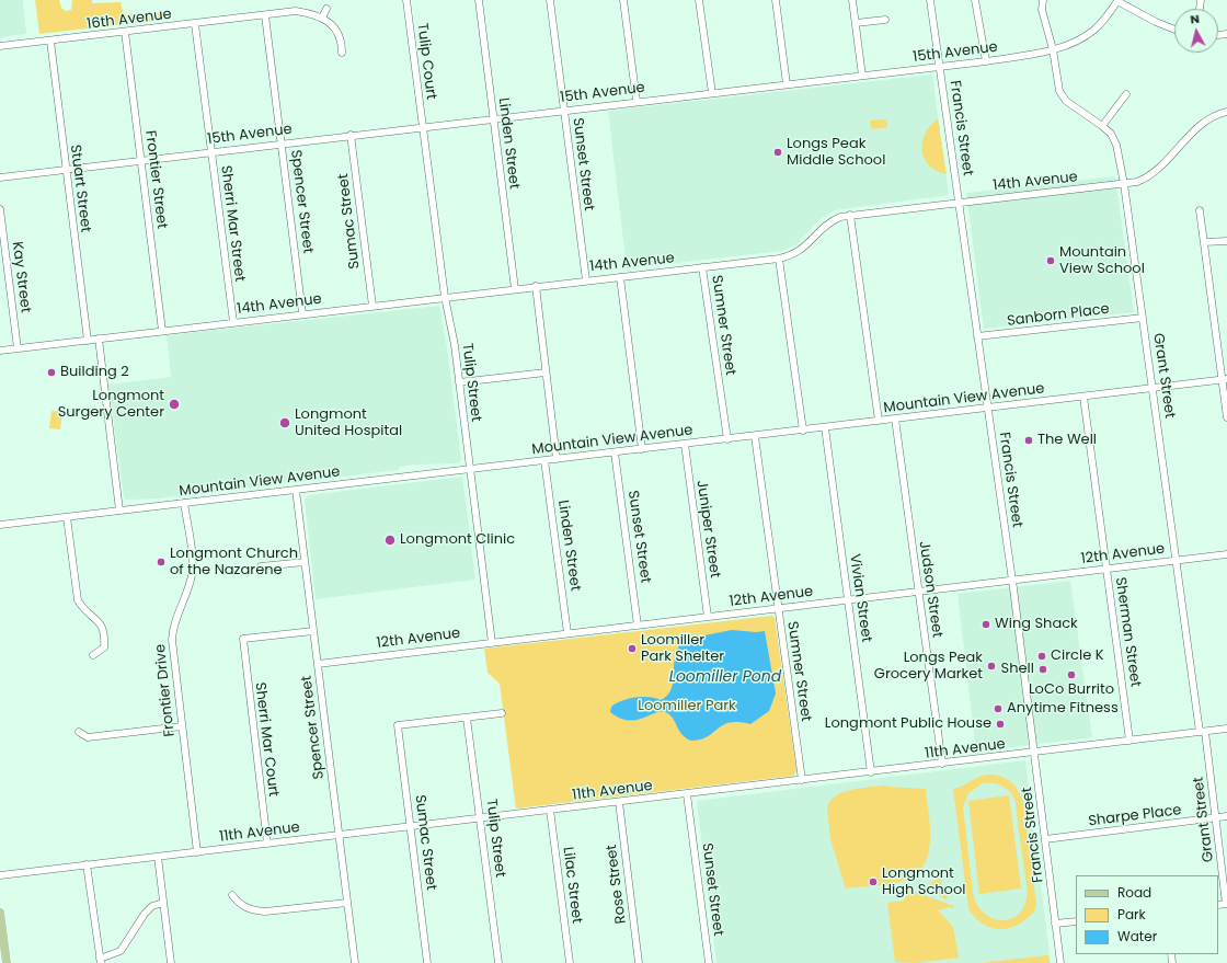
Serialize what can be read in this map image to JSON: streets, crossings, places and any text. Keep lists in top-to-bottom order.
{
  "streets": {
    "street": [
      "16th Avenue",
      "15th Avenue",
      "Tulip Court",
      "Francis Street",
      "Linden Street",
      "Sunset Street",
      "Frontier Street",
      "14th Avenue",
      "Stuart Street",
      "Spencer Street",
      "Sumac Street",
      "Sherri Mar Street",
      "Kay Street",
      "Sanborn Place",
      "Sumner Street",
      "Grant Street",
      "Tulip Street",
      "Mountain View Avenue",
      "Juniper Street",
      "12th Avenue",
      "Judson Street",
      "Vivian Street",
      "Sherman Street",
      "Frontier Drive",
      "Sherri Mar Court",
      "11th Avenue",
      "Sharpe Place",
      "Rose Street",
      "Lilac Street"
    ]
  },
  "crossings": [
    ["16th Avenue", "Frontier Street"],
    ["16th Avenue", "Stuart Street"],
    ["16th Avenue", "Spencer Street"],
    ["16th Avenue", "Sherri Mar Street"],
    ["15th Avenue", "Tulip Court"],
    ["15th Avenue", "Francis Street"],
    ["15th Avenue", "Linden Street"],
    ["15th Avenue", "Sunset Street"],
    ["15th Avenue", "Frontier Street"],
    ["15th Avenue", "Stuart Street"],
    ["15th Avenue", "Spencer Street"],
    ["15th Avenue", "Sumac Street"],
    ["15th Avenue", "Sherri Mar Street"],
    ["15th Avenue", "Grant Street"],
    ["15th Avenue", "Tulip Street"],
    ["Tulip Court", "Tulip Street"],
    ["Francis Street", "14th Avenue"],
    ["Francis Street", "Sanborn Place"],
    ["Francis Street", "Mountain View Avenue"],
    ["Francis Street", "12th Avenue"],
    ["Francis Street", "11th Avenue"],
    ["Francis Street", "Sharpe Place"],
    ["Linden Street", "14th Avenue"],
    ["Linden Street", "Mountain View Avenue"],
    ["Linden Street", "12th Avenue"],
    ["Sunset Street", "14th Avenue"],
    ["Sunset Street", "Mountain View Avenue"],
    ["Sunset Street", "12th Avenue"],
    ["Sunset Street", "11th Avenue"],
    ["Frontier Street", "14th Avenue"],
    ["14th Avenue", "Stuart Street"],
    ["14th Avenue", "Spencer Street"],
    ["14th Avenue", "Sumac Street"],
    ["14th Avenue", "Sherri Mar Street"],
    ["14th Avenue", "Kay Street"],
    ["14th Avenue", "Sumner Street"],
    ["14th Avenue", "Grant Street"],
    ["14th Avenue", "Tulip Street"],
    ["Spencer Street", "Mountain View Avenue"],
    ["Spencer Street", "12th Avenue"],
    ["Spencer Street", "Sherri Mar Court"],
    ["Spencer Street", "11th Avenue"],
    ["Sumac Street", "Tulip Street"],
    ["Sumac Street", "11th Avenue"],
    ["Sanborn Place", "Grant Street"],
    ["Sumner Street", "Mountain View Avenue"],
    ["Sumner Street", "12th Avenue"],
    ["Sumner Street", "11th Avenue"],
    ["Grant Street", "Mountain View Avenue"],
    ["Grant Street", "12th Avenue"],
    ["Grant Street", "11th Avenue"],
    ["Grant Street", "Sharpe Place"],
    ["Tulip Street", "Mountain View Avenue"],
    ["Tulip Street", "12th Avenue"],
    ["Tulip Street", "11th Avenue"],
    ["Mountain View Avenue", "Juniper Street"],
    ["Mountain View Avenue", "Judson Street"],
    ["Mountain View Avenue", "Vivian Street"],
    ["Mountain View Avenue", "Sherman Street"],
    ["Mountain View Avenue", "Frontier Drive"],
    ["Juniper Street", "12th Avenue"],
    ["12th Avenue", "Judson Street"],
    ["12th Avenue", "Vivian Street"],
    ["12th Avenue", "Sherman Street"],
    ["Judson Street", "11th Avenue"],
    ["Vivian Street", "11th Avenue"],
    ["Sherman Street", "11th Avenue"],
    ["Frontier Drive", "11th Avenue"],
    ["Sherri Mar Court", "11th Avenue"],
    ["11th Avenue", "Rose Street"],
    ["11th Avenue", "Lilac Street"]
  ],
  "water": ["Loomiller Pond"],
  "parks": ["Loomiller Park"],
  "places": [
    "Longs Peak Middle School",
    "Mountain View School",
    "Building 2",
    "Longmont Surgery Center",
    "Longmont United Hospital",
    "The Well",
    "Longmont Clinic",
    "Longmont Church of the Nazarene",
    "Wing Shack",
    "Loomiller Park Shelter",
    "Circle K",
    "Longs Peak Grocery Market",
    "Shell",
    "LoCo Burrito",
    "Anytime Fitness",
    "Longmont Public House",
    "Longmont High School"
  ],
  "legend": ["Road", "Park", "Water"],
  "north": "top"
}
